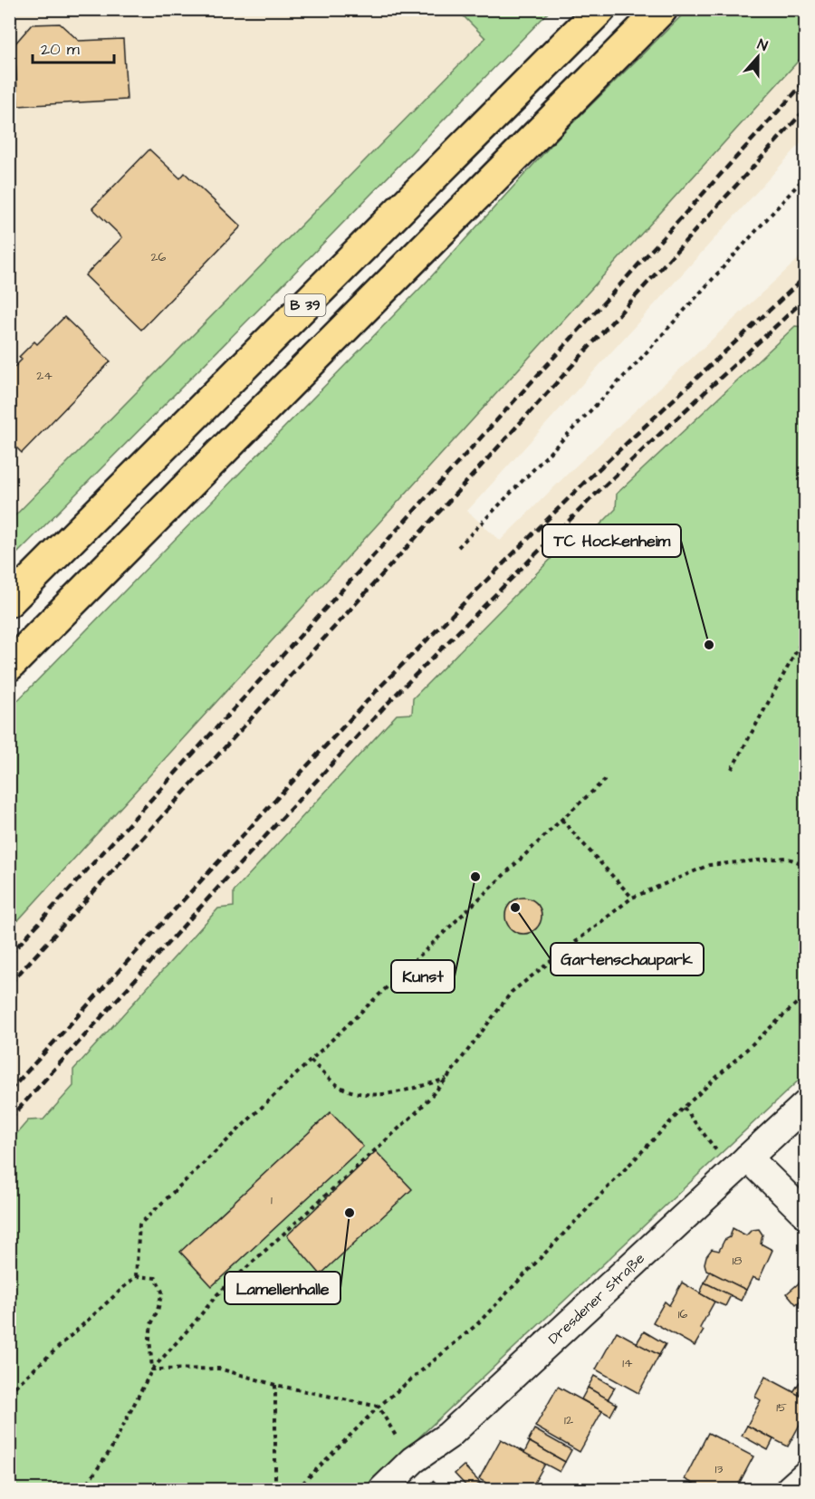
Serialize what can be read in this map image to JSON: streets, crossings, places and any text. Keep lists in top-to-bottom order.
{
  "streets": {
    "highway": ["B 39"],
    "street": ["Dresdener Straße"]
  },
  "places": [
    "TC Hockenheim",
    "Kunst",
    "Gartenschaupark",
    "Lamellenhalle"
  ],
  "house_numbers": [
    "26",
    "24",
    "1",
    "18",
    "16",
    "14",
    "15",
    "12",
    "13"
  ],
  "scale_bar": "20 m",
  "north": "top"
}
